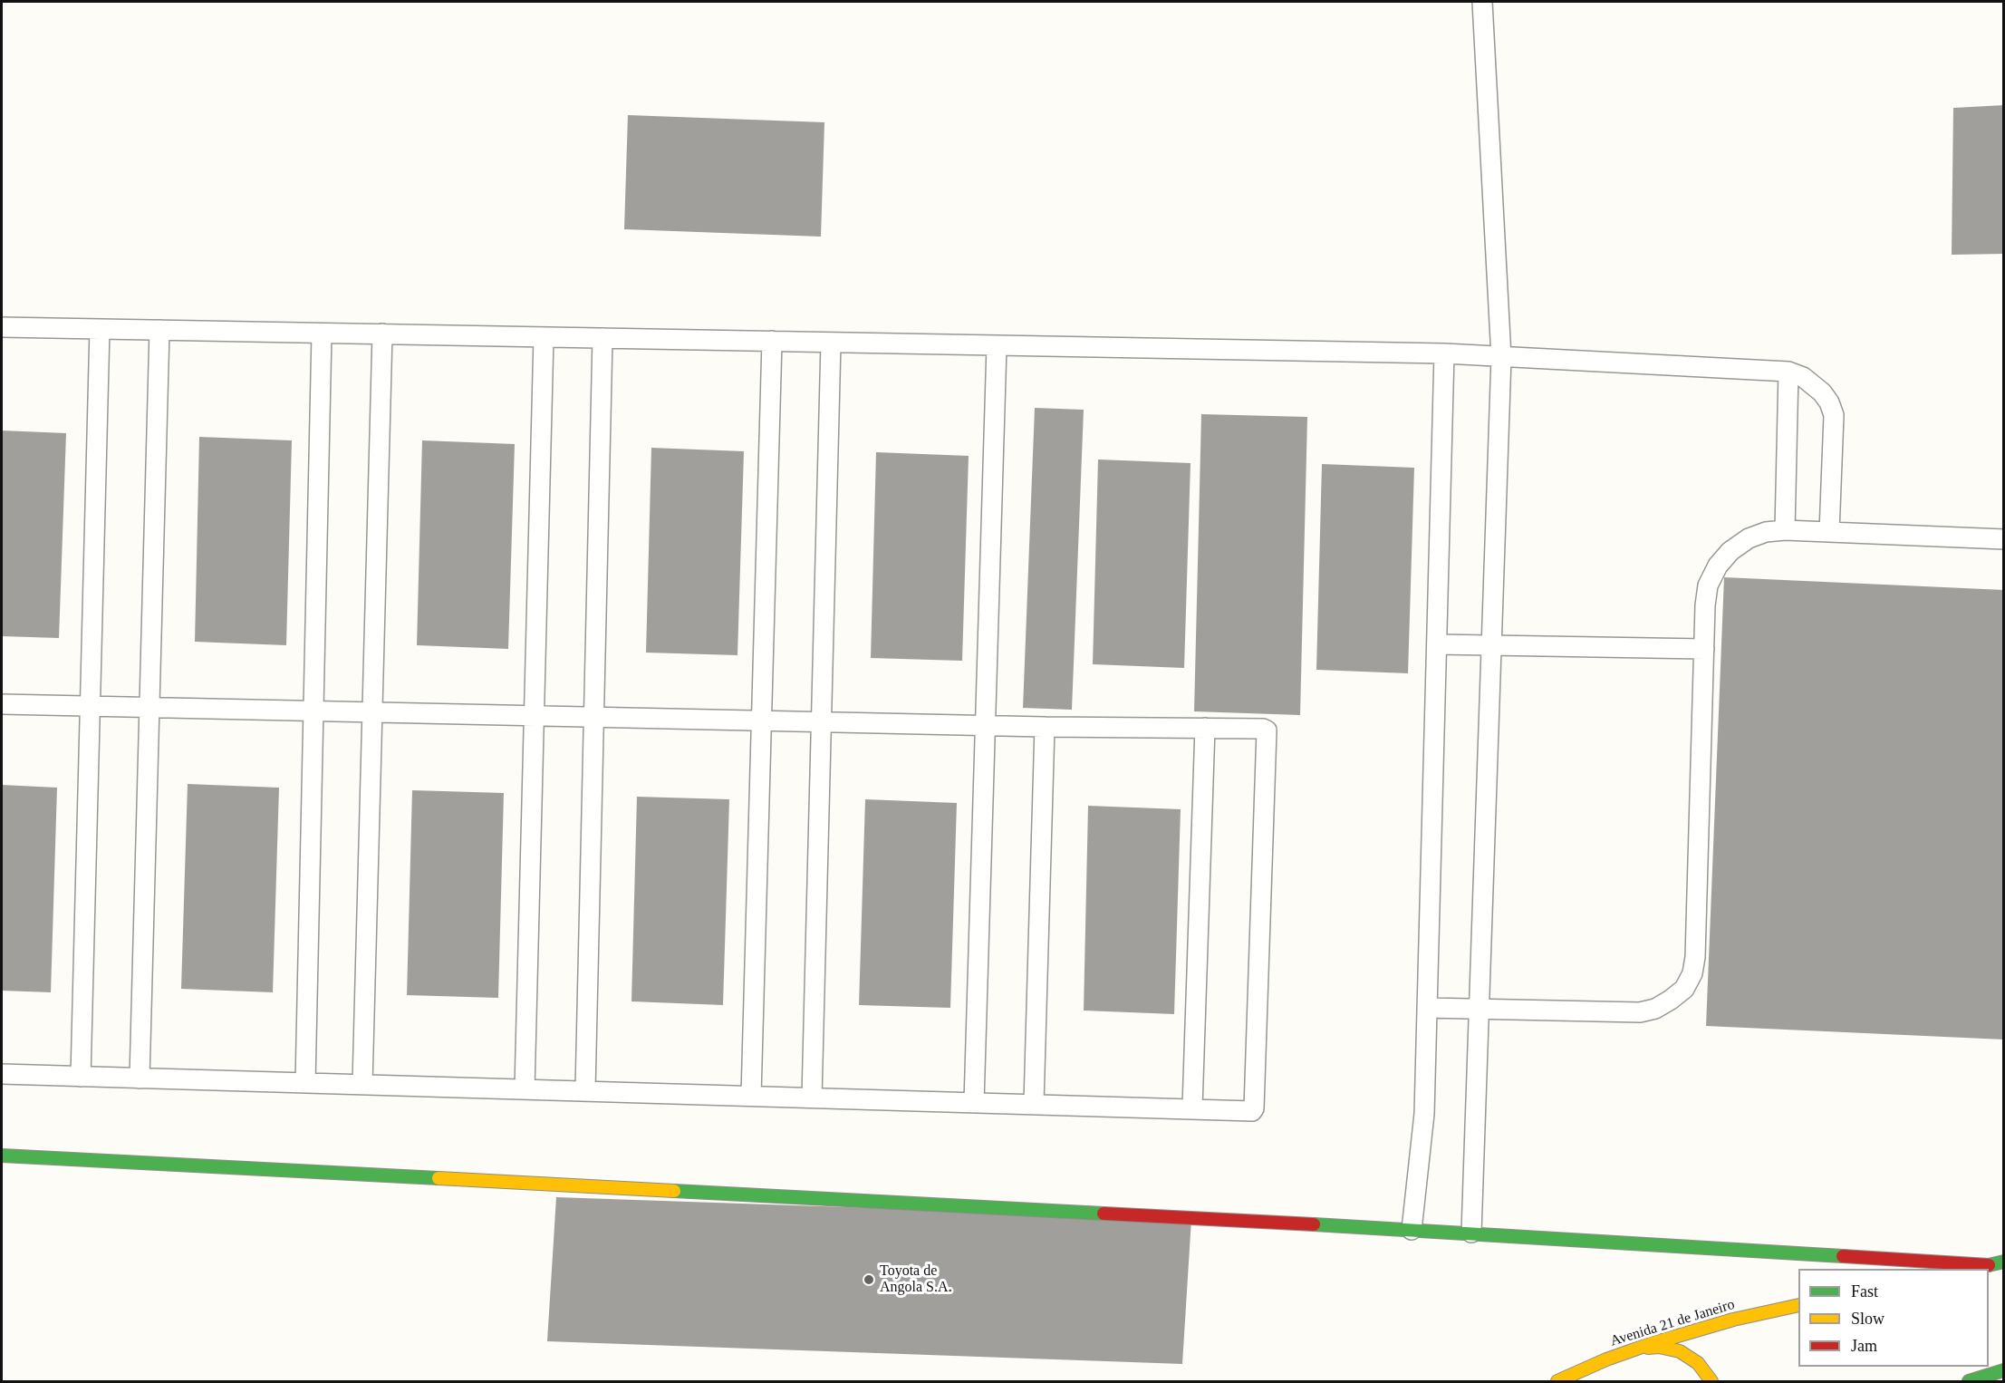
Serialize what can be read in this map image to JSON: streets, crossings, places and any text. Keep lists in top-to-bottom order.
{
  "streets": {
    "street": ["Avenida 21 de Janeiro"]
  },
  "places": ["Toyota de Angola S.A."],
  "legend": ["Fast", "Slow", "Jam"]
}
